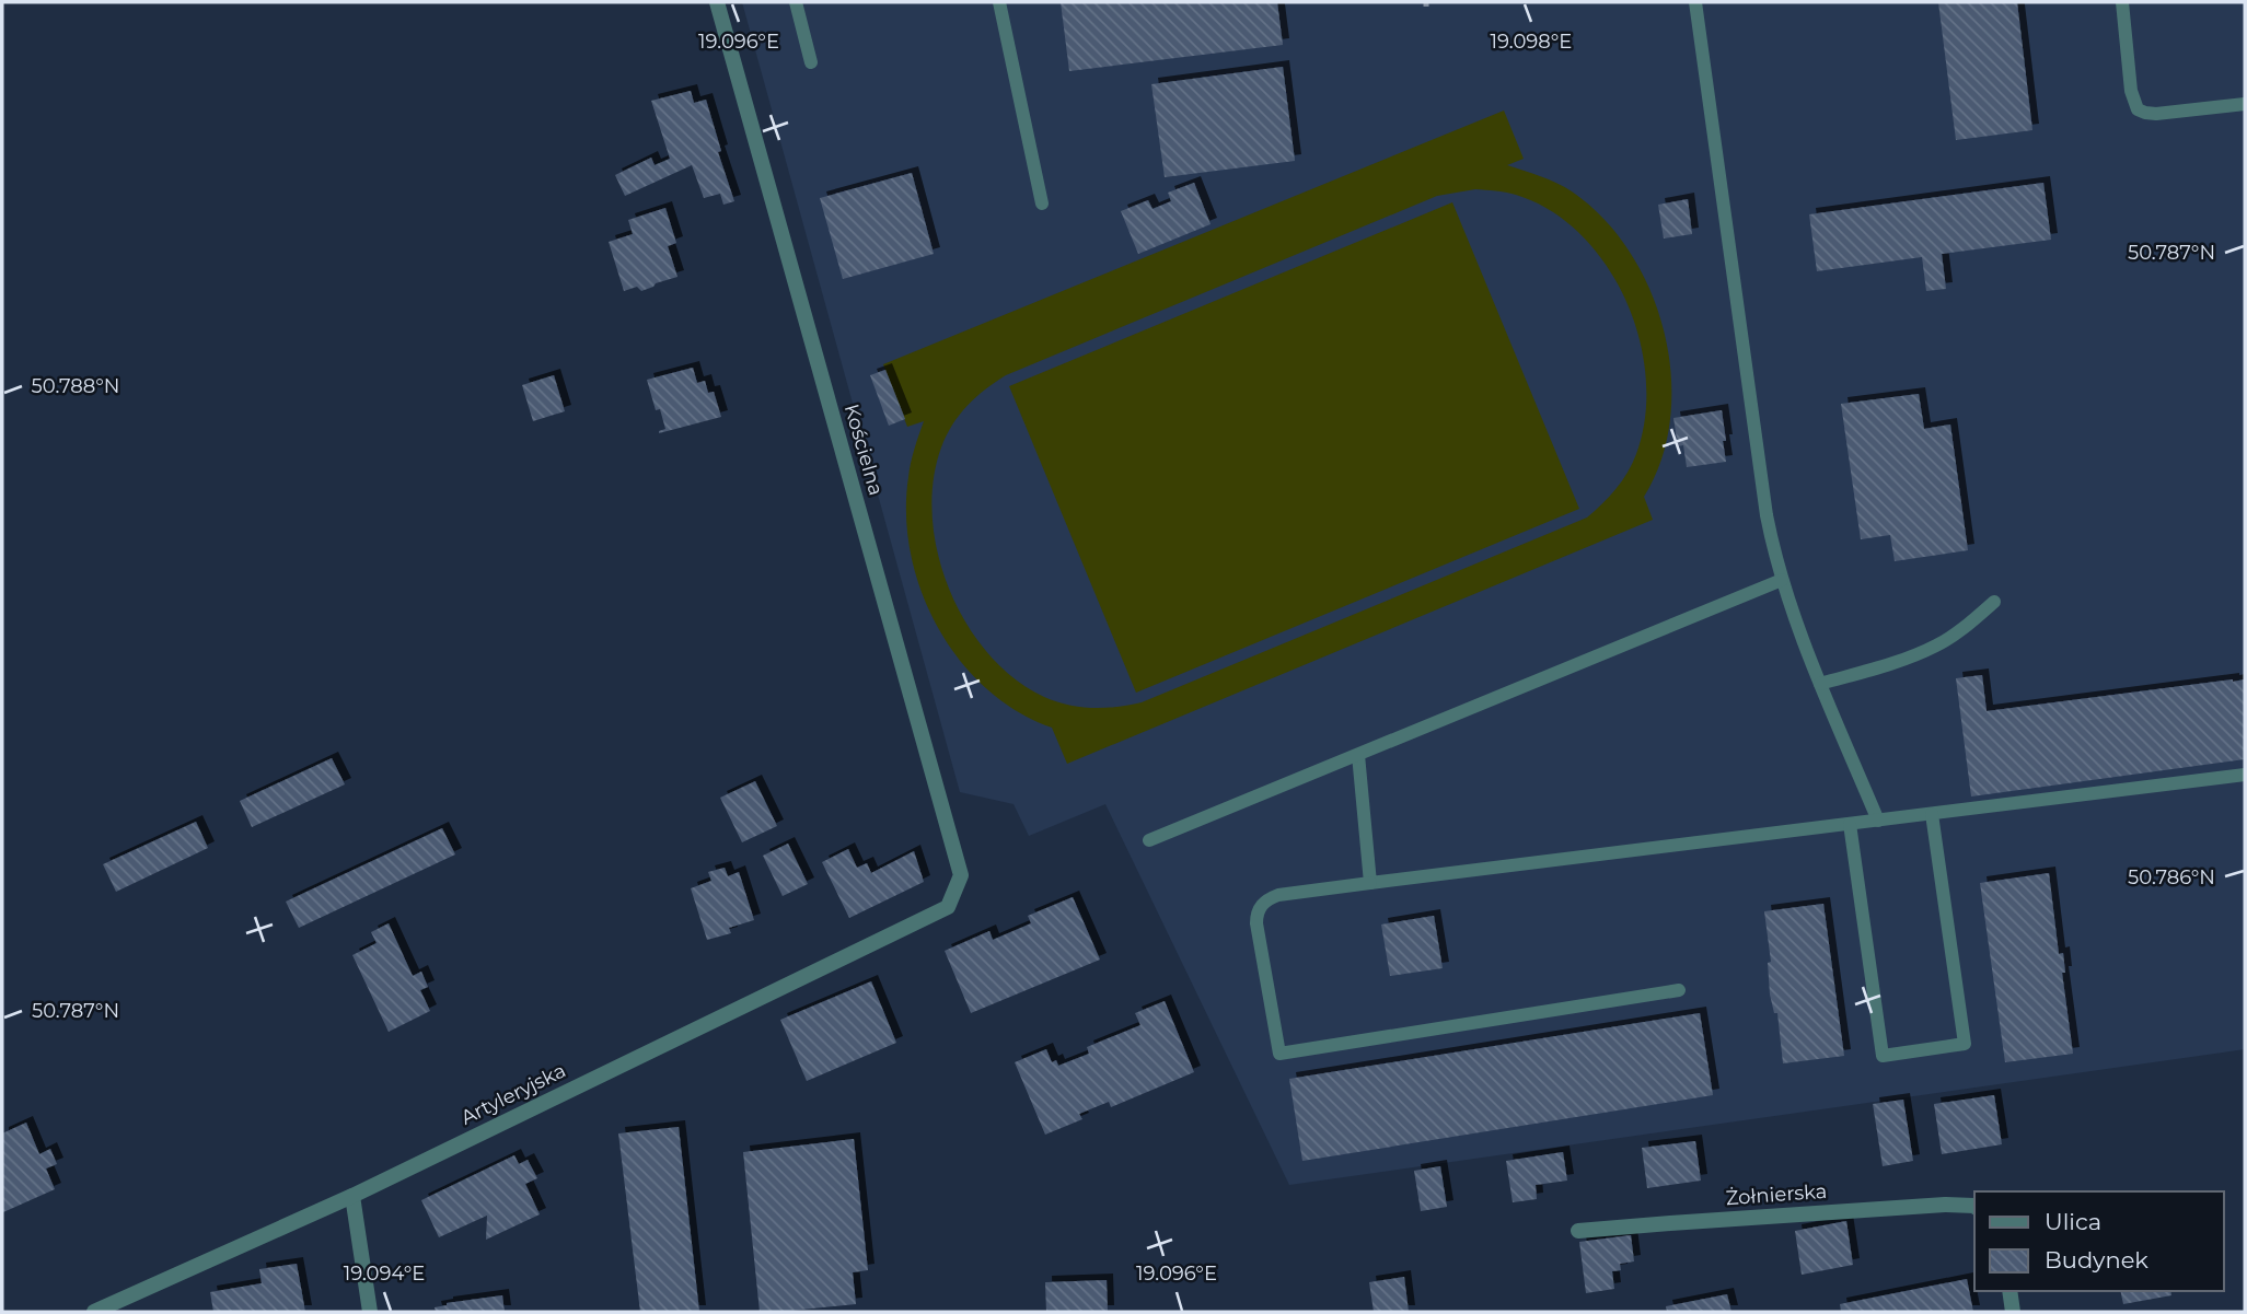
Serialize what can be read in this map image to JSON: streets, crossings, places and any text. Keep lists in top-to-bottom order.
{
  "streets": {
    "street": ["Kościelna", "Artyleryjska", "Żołnierska"]
  },
  "crossings": [
    ["Kościelna", "Artyleryjska"]
  ],
  "legend": ["Ulica", "Budynek"],
  "coordinates": [
    "19.098°E",
    "19.096°E",
    "50.787°N",
    "50.788°N",
    "50.786°N",
    "19.094°E"
  ]
}
